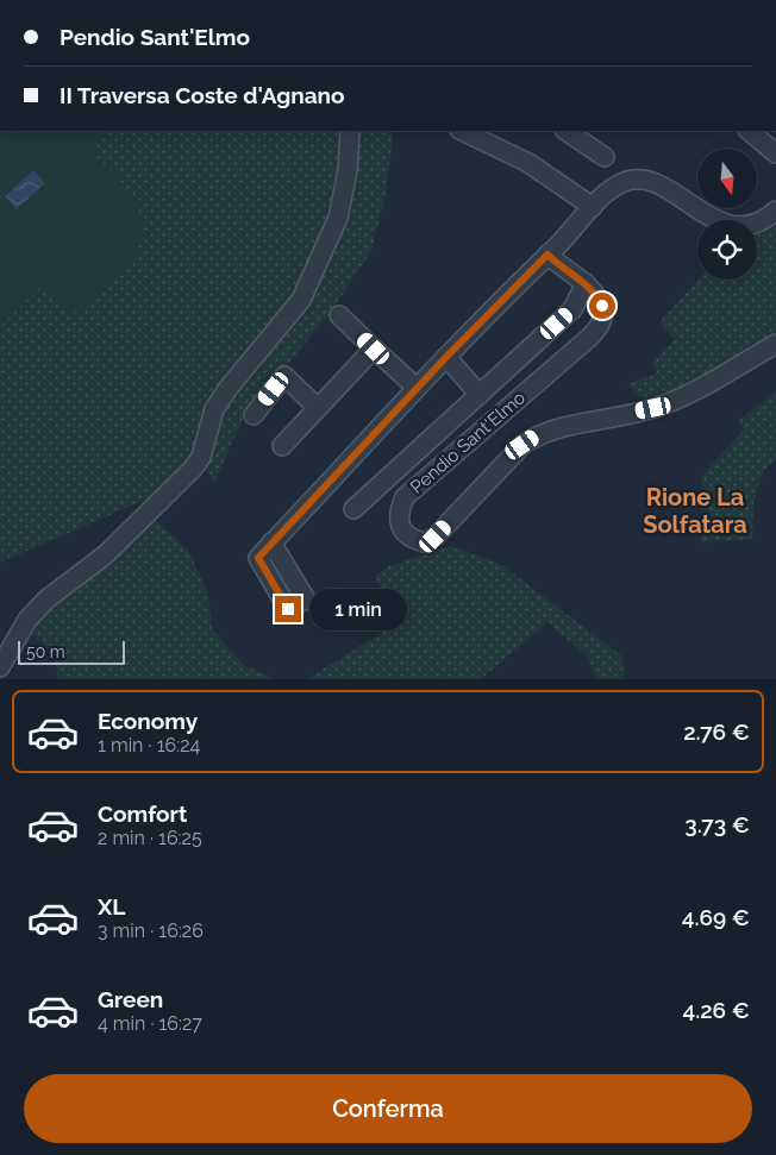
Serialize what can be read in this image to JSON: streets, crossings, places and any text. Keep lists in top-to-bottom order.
{
  "streets": {
    "street": ["Pendio Sant'Elmo"]
  },
  "districts": ["Rione La Solfatara"],
  "scale_bar": "50 m",
  "north": "bottom",
  "page": {
    "banner": ["Pendio Sant'Elmo", "II Traversa Coste d'Agnano"],
    "bubble": "1 min",
    "scale": "50 m",
    "list": [
      {
        "name": "Economy",
        "note": "1 min · 16:24",
        "value": "2.76 €"
      },
      {
        "name": "Comfort",
        "note": "2 min · 16:25",
        "value": "3.73 €"
      },
      {
        "name": "XL",
        "note": "3 min · 16:26",
        "value": "4.69 €"
      },
      {
        "name": "Green",
        "note": "4 min · 16:27",
        "value": "4.26 €"
      }
    ],
    "buttons": "Conferma"
  }
}
